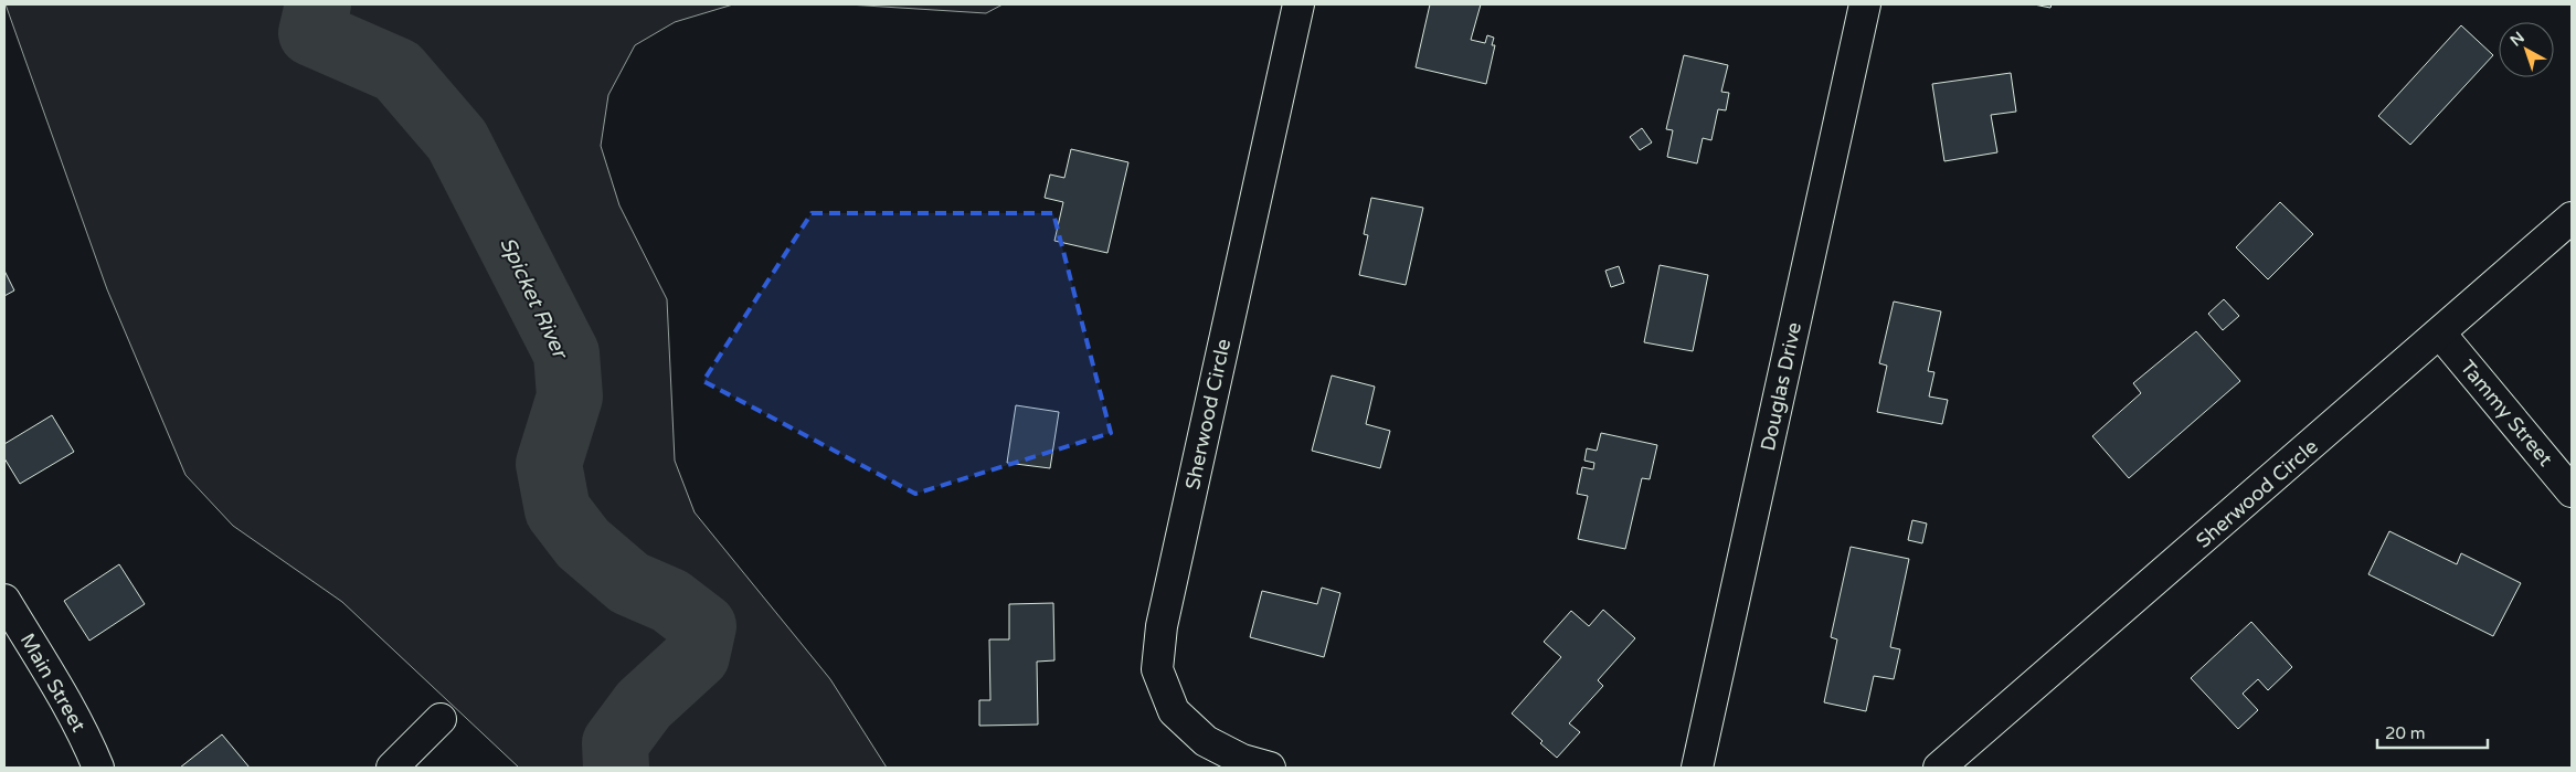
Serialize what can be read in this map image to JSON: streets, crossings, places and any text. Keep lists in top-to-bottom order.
{
  "streets": {
    "street": [
      "Douglas Drive",
      "Tammy Street",
      "Sherwood Circle",
      "Main Street"
    ]
  },
  "crossings": [
    ["Tammy Street", "Sherwood Circle"]
  ],
  "water": ["Spicket River"],
  "scale_bar": "20 m",
  "north": "top left"
}
